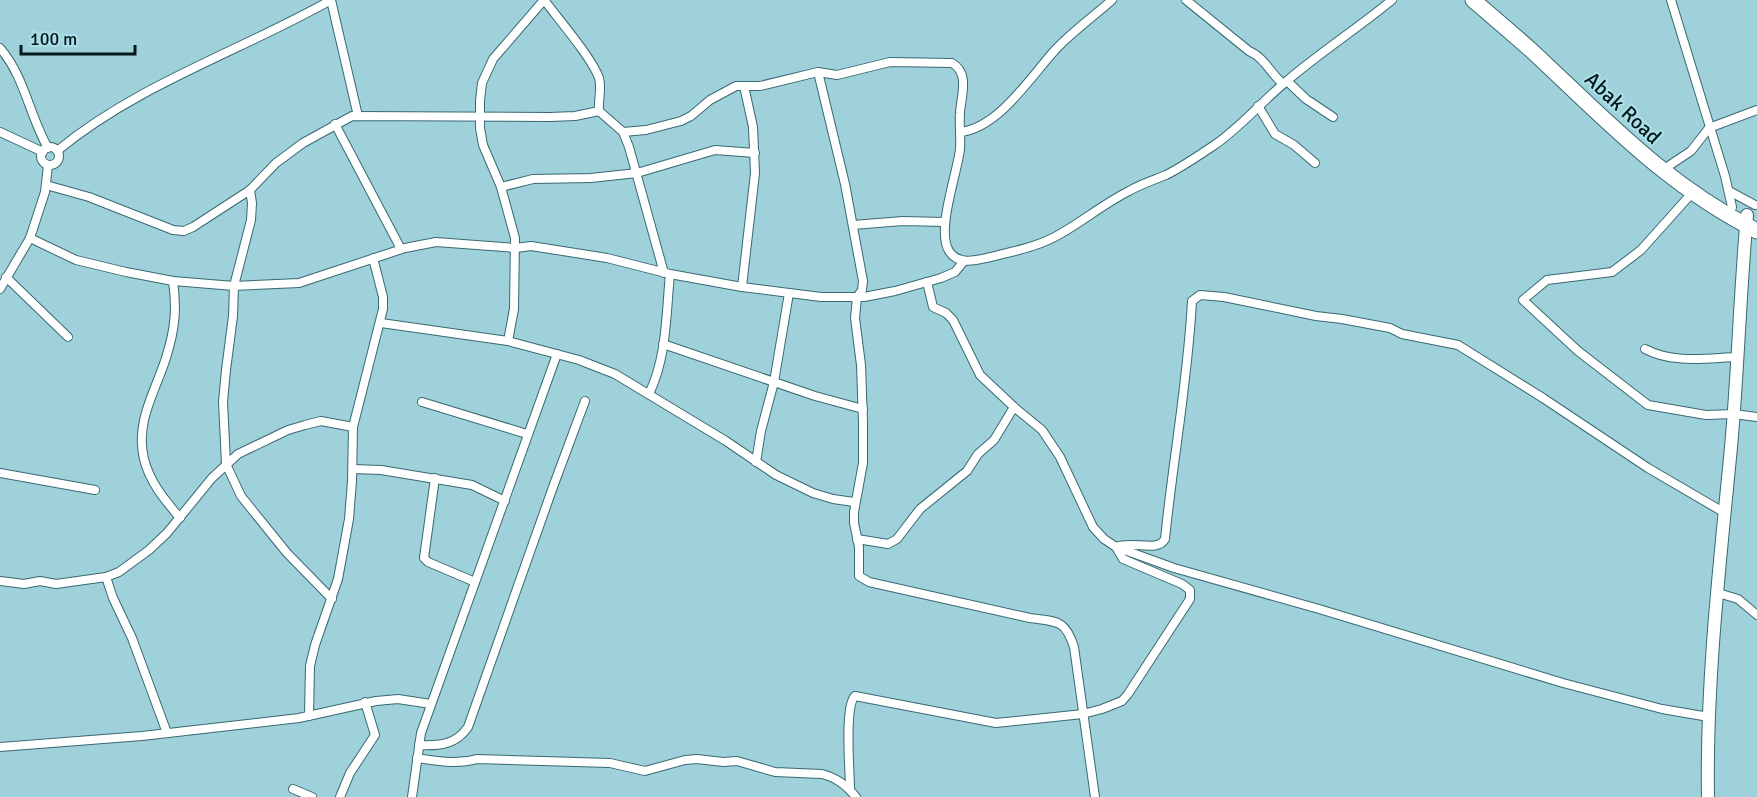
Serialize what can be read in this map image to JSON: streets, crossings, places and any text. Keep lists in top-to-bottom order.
{
  "streets": {
    "highway": ["Abak Road"]
  },
  "scale_bar": "100 m"
}
